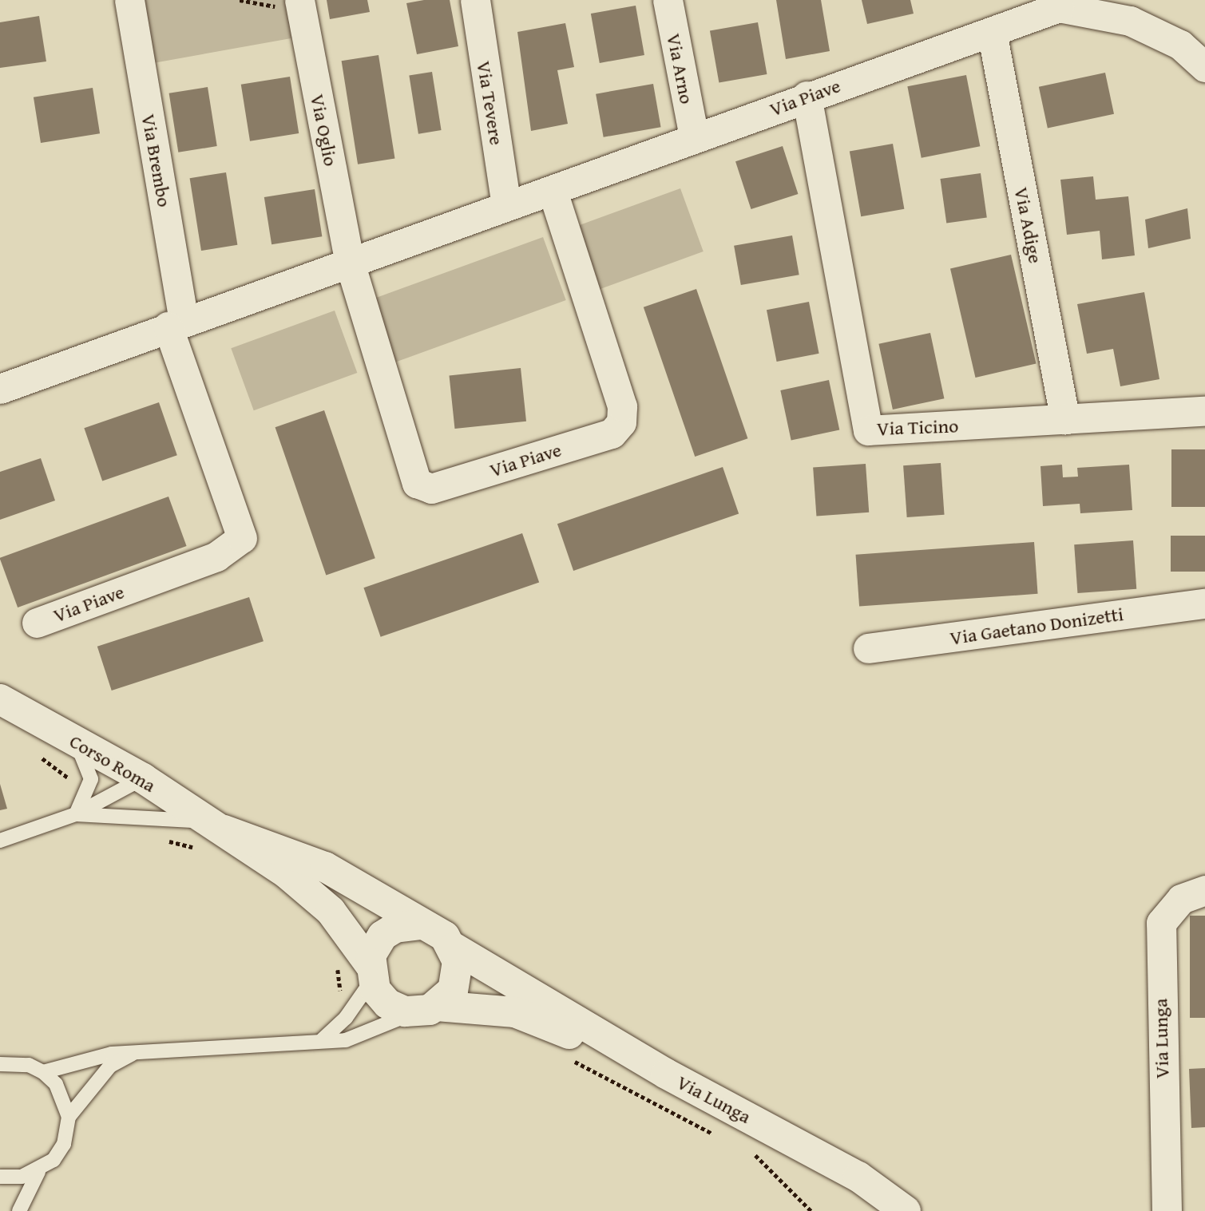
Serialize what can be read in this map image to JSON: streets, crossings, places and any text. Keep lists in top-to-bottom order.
{
  "streets": {
    "street": [
      "Via Arno",
      "Via Piave",
      "Via Tevere",
      "Via Oglio",
      "Via Brembo",
      "Via Adige",
      "Via Ticino",
      "Via Gaetano Donizetti",
      "Corso Roma",
      "Via Lunga"
    ]
  },
  "crossings": [
    ["Via Arno", "Via Piave"],
    ["Via Piave", "Via Tevere"],
    ["Via Piave", "Via Oglio"],
    ["Via Piave", "Via Brembo"],
    ["Via Piave", "Via Adige"],
    ["Via Piave", "Via Ticino"],
    ["Via Adige", "Via Ticino"],
    ["Corso Roma", "Via Lunga"]
  ]
}
